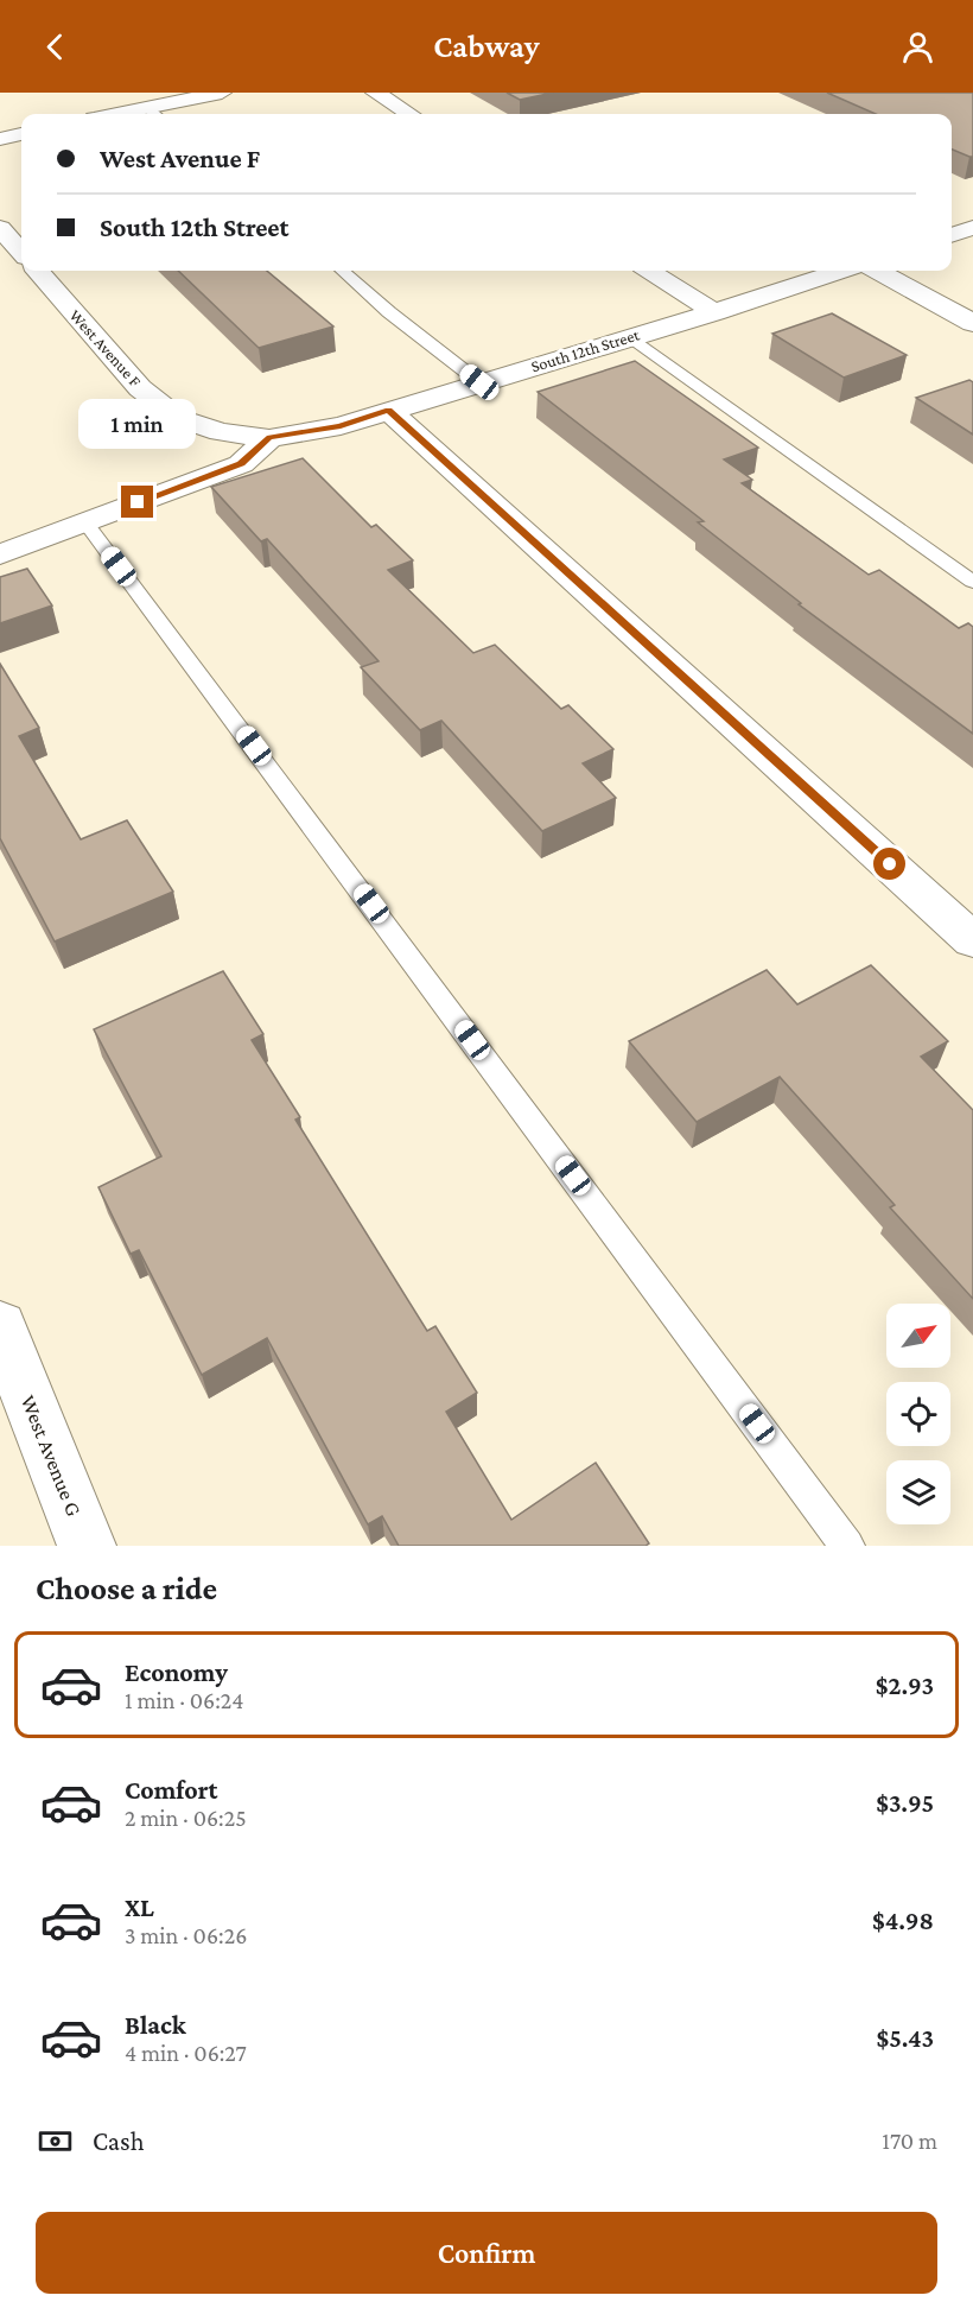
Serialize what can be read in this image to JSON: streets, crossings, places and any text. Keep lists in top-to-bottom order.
{
  "streets": {
    "street": ["West Avenue F", "South 12th Street", "West Avenue G"]
  },
  "crossings": [
    ["West Avenue F", "South 12th Street"]
  ],
  "north": "top right",
  "page": {
    "header": "Cabway",
    "banner": ["West Avenue F", "South 12th Street"],
    "bubble": "1 min",
    "heading": "Choose a ride",
    "list": [
      {
        "name": "Economy",
        "note": "1 min · 06:24",
        "value": "$2.93"
      },
      {
        "name": "Comfort",
        "note": "2 min · 06:25",
        "value": "$3.95"
      },
      {
        "name": "XL",
        "note": "3 min · 06:26",
        "value": "$4.98"
      },
      {
        "name": "Black",
        "note": "4 min · 06:27",
        "value": "$5.43"
      }
    ],
    "pay": ["Cash", "170 m"],
    "buttons": "Confirm"
  }
}
